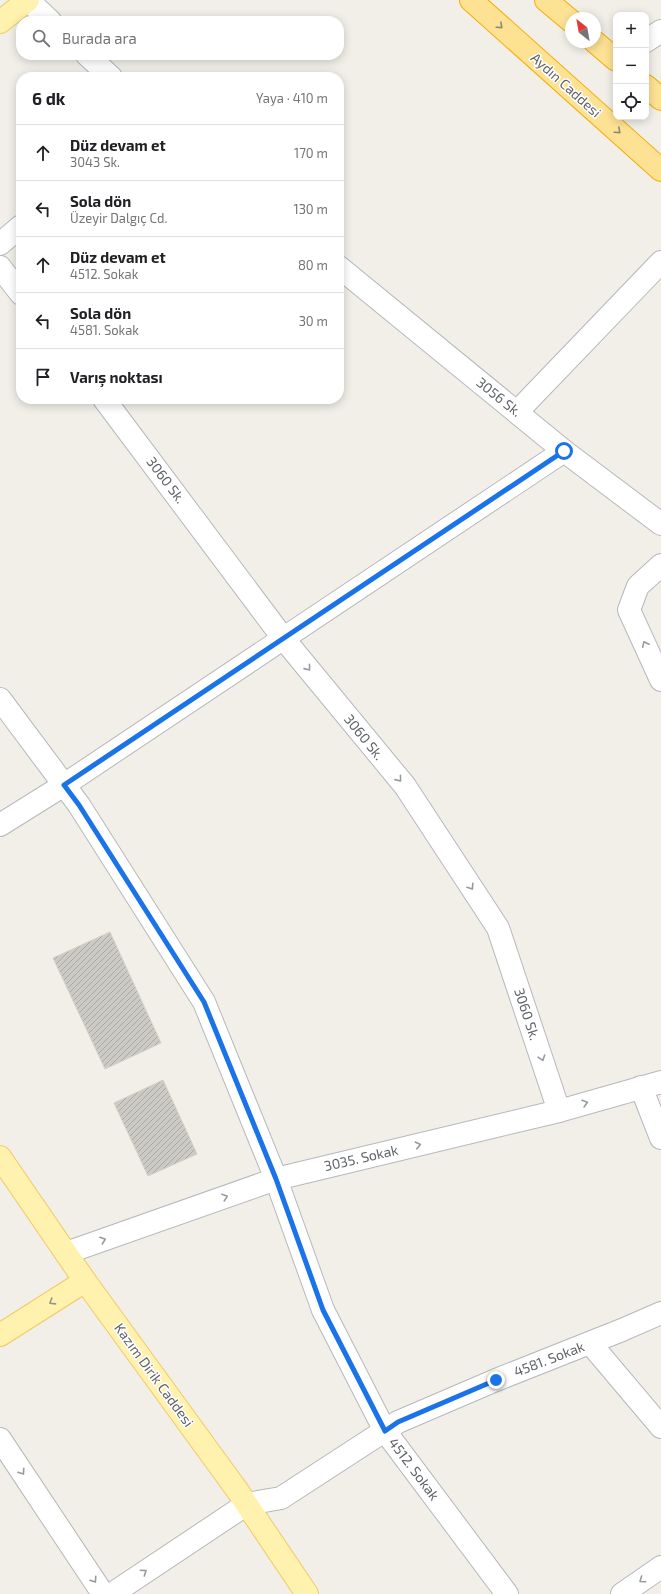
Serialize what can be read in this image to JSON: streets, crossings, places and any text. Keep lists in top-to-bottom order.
{
  "streets": {
    "highway": ["Aydın Caddesi"],
    "main road": ["Kazım Dirik Caddesi"],
    "street": [
      "3056 Sk.",
      "3060 Sk.",
      "3035. Sokak",
      "4581. Sokak",
      "4512. Sokak"
    ]
  },
  "crossings": [
    ["3060 Sk.", "3035. Sokak"],
    ["3035. Sokak", "Kazım Dirik Caddesi"],
    ["3035. Sokak", "4512. Sokak"],
    ["4581. Sokak", "Kazım Dirik Caddesi"],
    ["4581. Sokak", "4512. Sokak"]
  ],
  "one_way": ["Aydın Caddesi", "3060 Sk.", "3035. Sokak"],
  "north": "top left",
  "page": {
    "map_buttons": ["+", "−"],
    "search": "Burada ara",
    "heading": ["6 dk", "Yaya · 410 m"],
    "list": [
      ["Düz devam et", "3043 Sk.", "170 m"],
      ["Sola dön", "Üzeyir Dalgıç Cd.", "130 m"],
      ["Düz devam et", "4512. Sokak", "80 m"],
      ["Sola dön", "4581. Sokak", "30 m"],
      "Varış noktası"
    ]
  }
}
